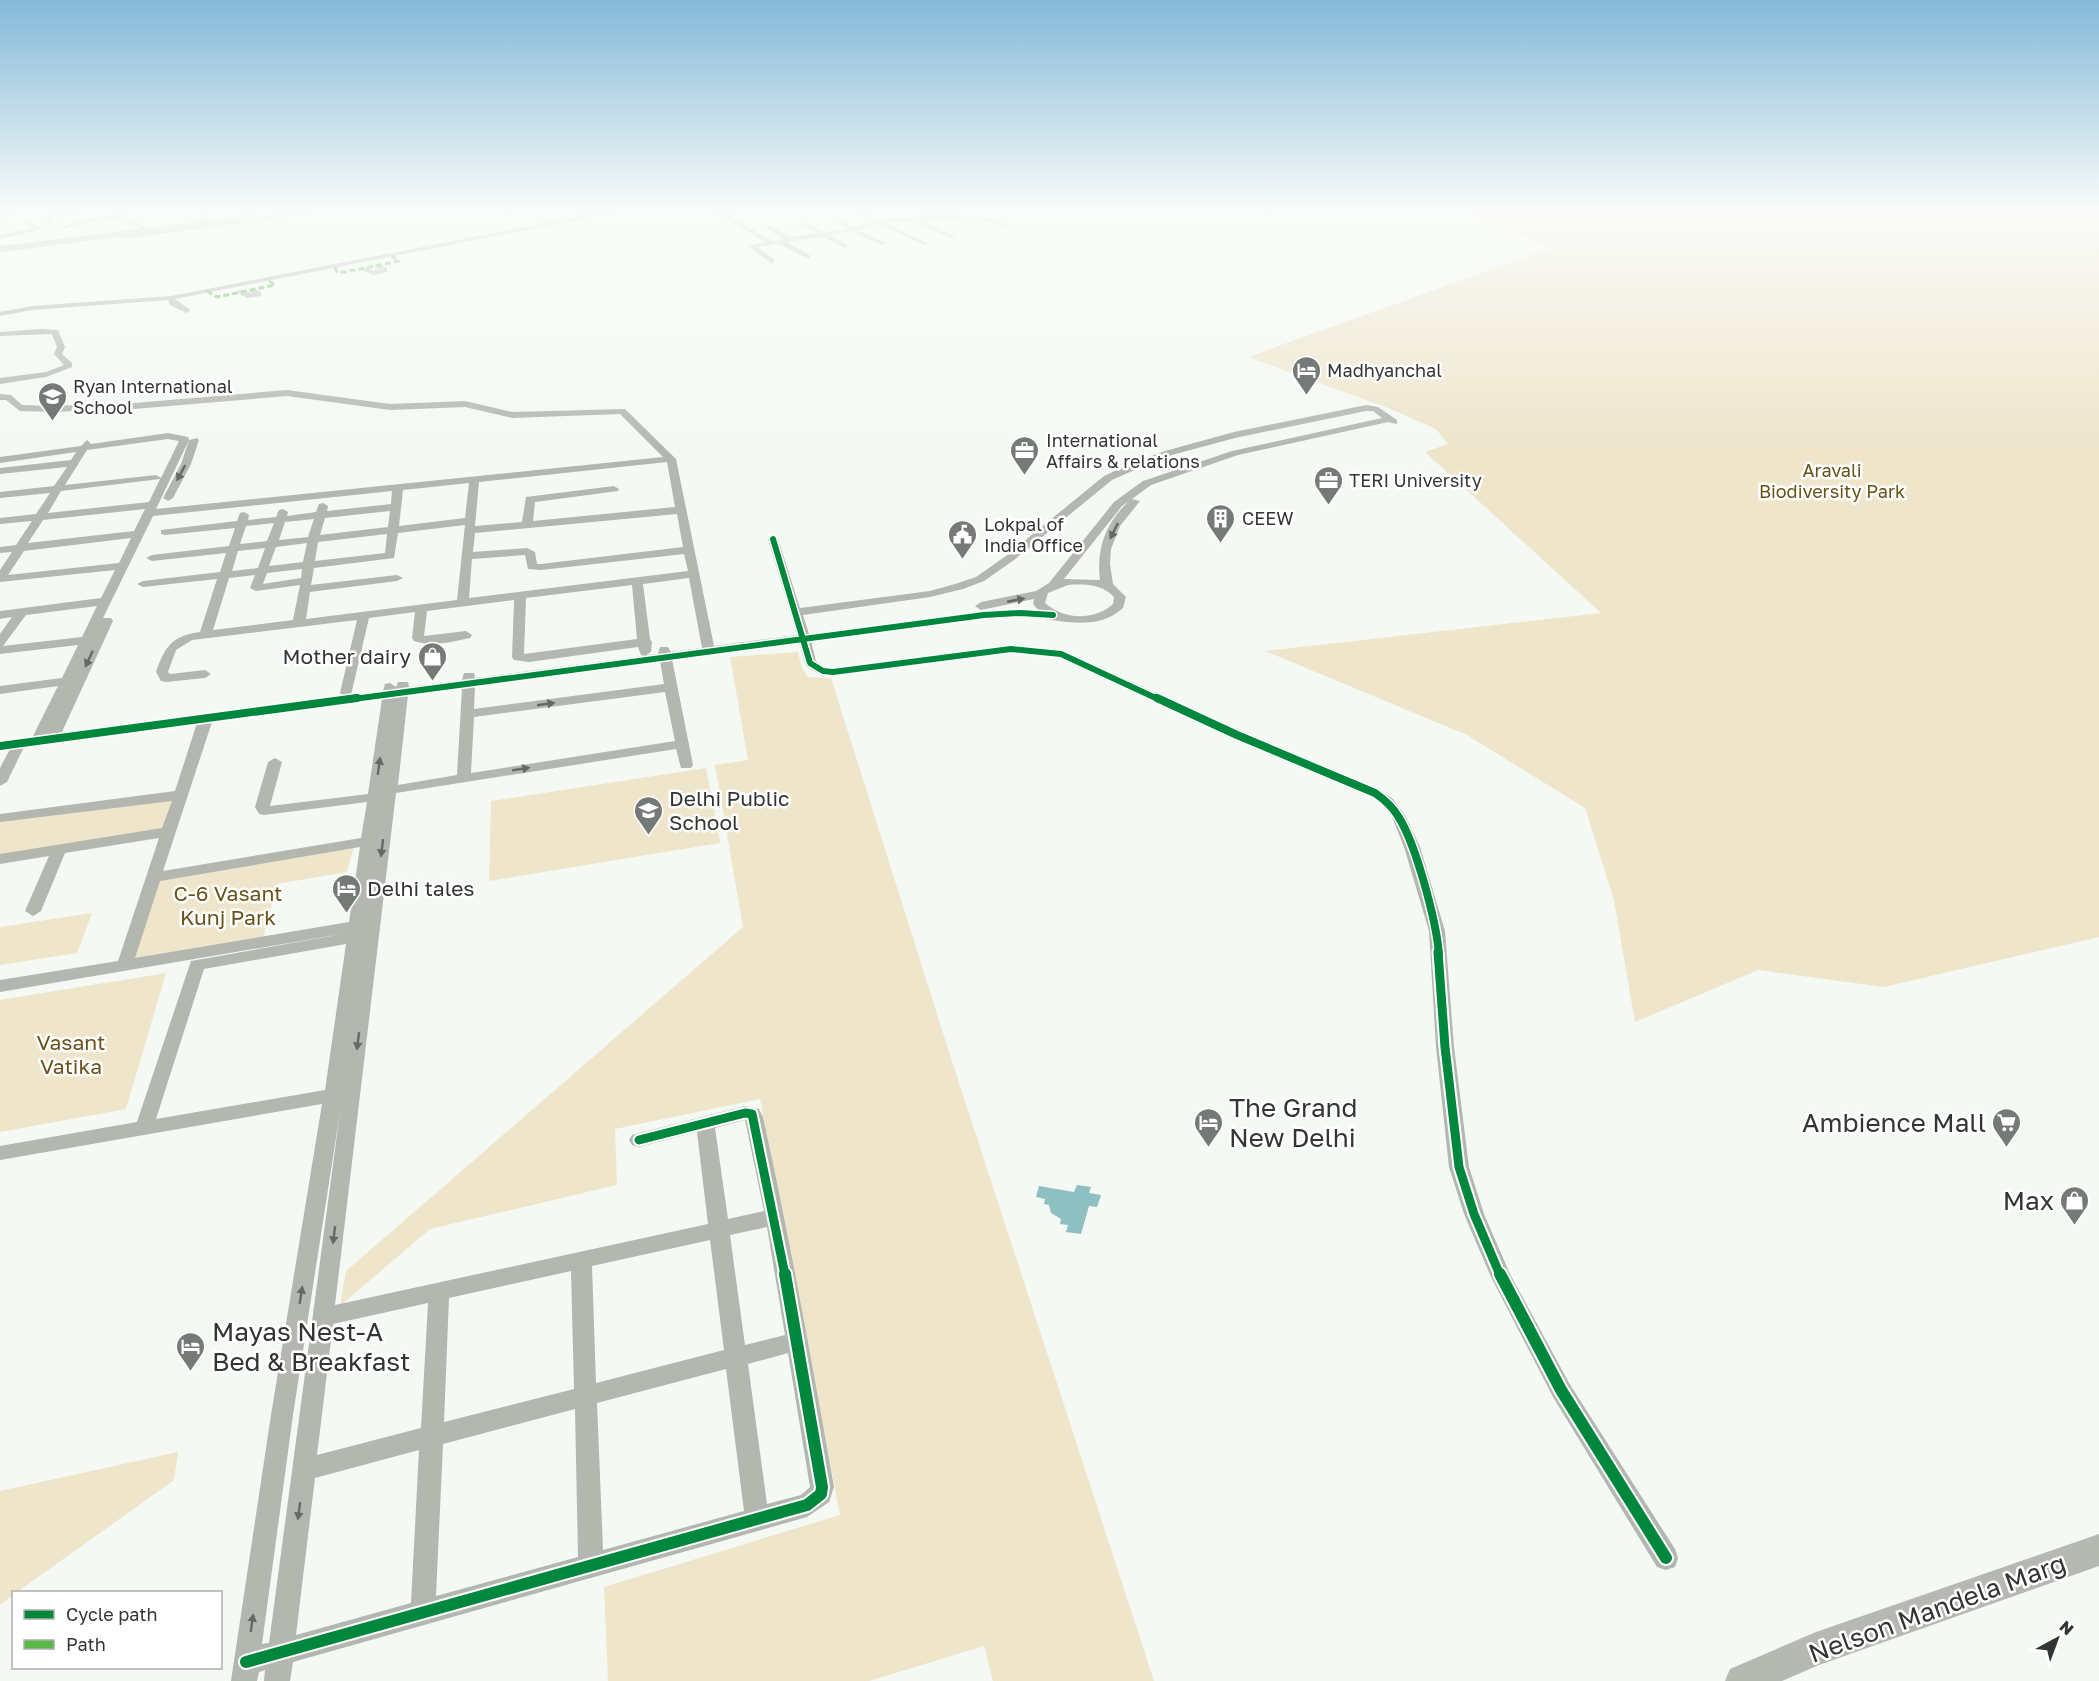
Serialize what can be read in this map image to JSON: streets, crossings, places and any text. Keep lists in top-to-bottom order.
{
  "streets": {
    "main road": ["Nelson Mandela Marg"]
  },
  "parks": ["Aravali Biodiversity Park", "C-6 Vasant Kunj Park", "Vasant Vatika"],
  "places": {
    "hotel": [
      "Madhyanchal",
      "Delhi tales",
      "The Grand New Delhi",
      "Mayas Nest-A Bed & Breakfast"
    ],
    "school or university": ["Ryan International School", "Delhi Public School"],
    "office": ["International Affairs & relations", "TERI University"],
    "building": ["CEEW"],
    "public building": ["Lokpal of India Office"],
    "shop": ["Mother dairy", "Max"],
    "supermarket": ["Ambience Mall"]
  },
  "legend": ["Cycle path", "Path"],
  "north": "top right"
}
